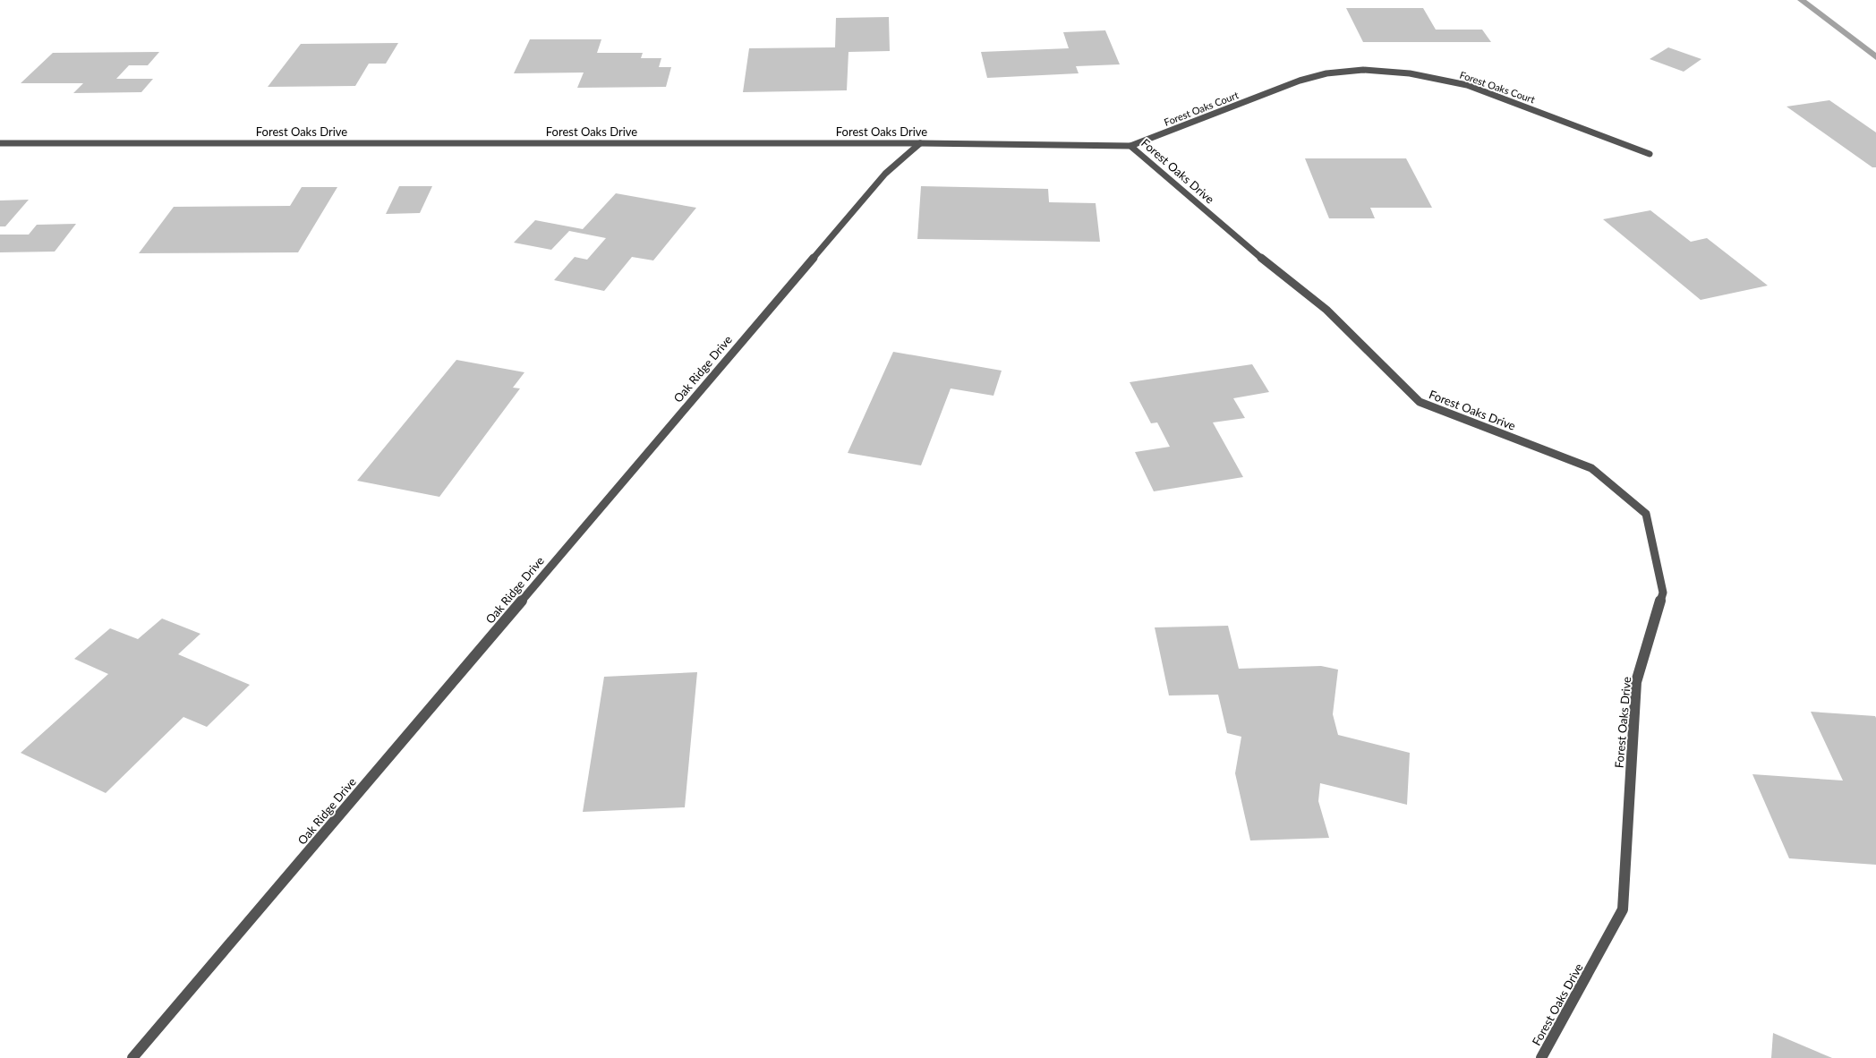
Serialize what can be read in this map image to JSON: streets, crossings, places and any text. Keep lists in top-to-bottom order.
{
  "streets": {
    "street": ["Forest Oaks Court", "Forest Oaks Drive", "Oak Ridge Drive"]
  },
  "crossings": [
    ["Forest Oaks Court", "Forest Oaks Drive"],
    ["Forest Oaks Drive", "Oak Ridge Drive"]
  ]
}
